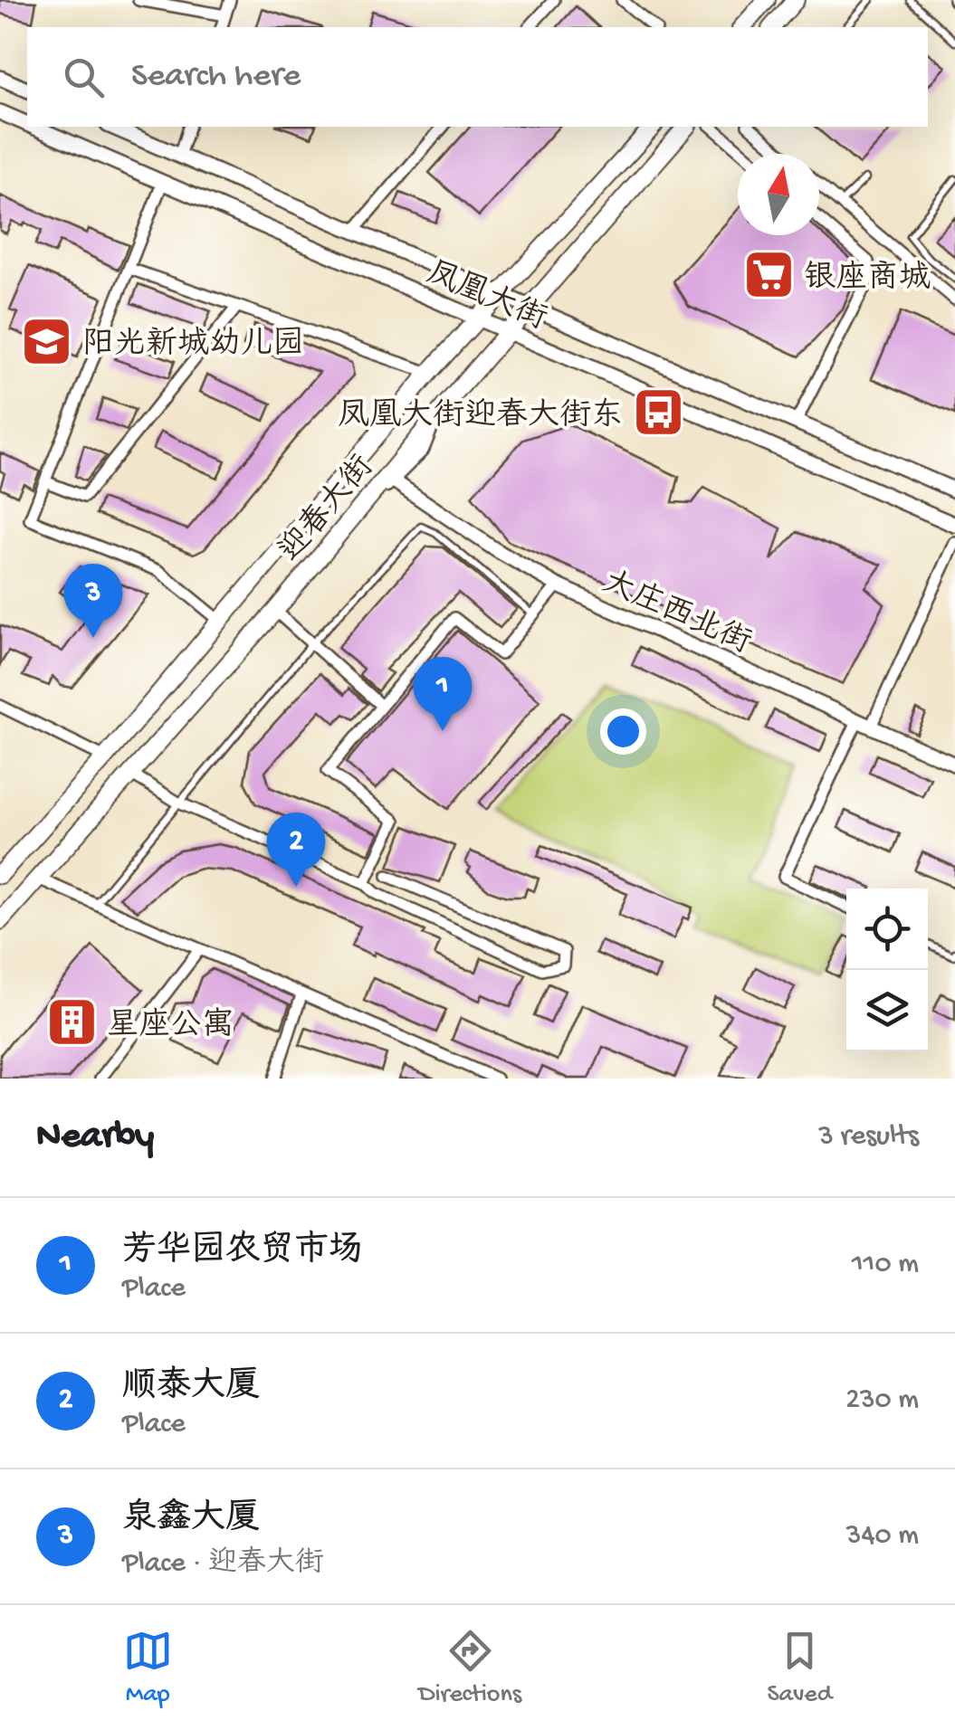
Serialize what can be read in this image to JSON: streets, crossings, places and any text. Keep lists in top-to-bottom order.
{
  "streets": {
    "main road": ["凤凰大街", "迎春大街"],
    "street": ["大庄西北街"]
  },
  "crossings": [
    ["凤凰大街", "迎春大街"]
  ],
  "places": {
    "supermarket": ["银座商城"],
    "school or university": ["阳光新城幼儿园"],
    "bus stop": ["凤凰大街迎春大街东"],
    "building": ["星座公寓"]
  },
  "north": "top",
  "page": {
    "search": "Search here",
    "pins": ["3", "1", "2"],
    "heading": ["Nearby", "3 results"],
    "list": [
      {
        "mark": "1",
        "name": "芳华园农贸市场",
        "note": "Place",
        "value": "110 m"
      },
      {
        "mark": "2",
        "name": "顺泰大厦",
        "note": "Place",
        "value": "230 m"
      },
      {
        "mark": "3",
        "name": "泉鑫大厦",
        "note": "Place · 迎春大街",
        "value": "340 m"
      }
    ],
    "nav": ["Map", "Directions", "Saved"]
  }
}
